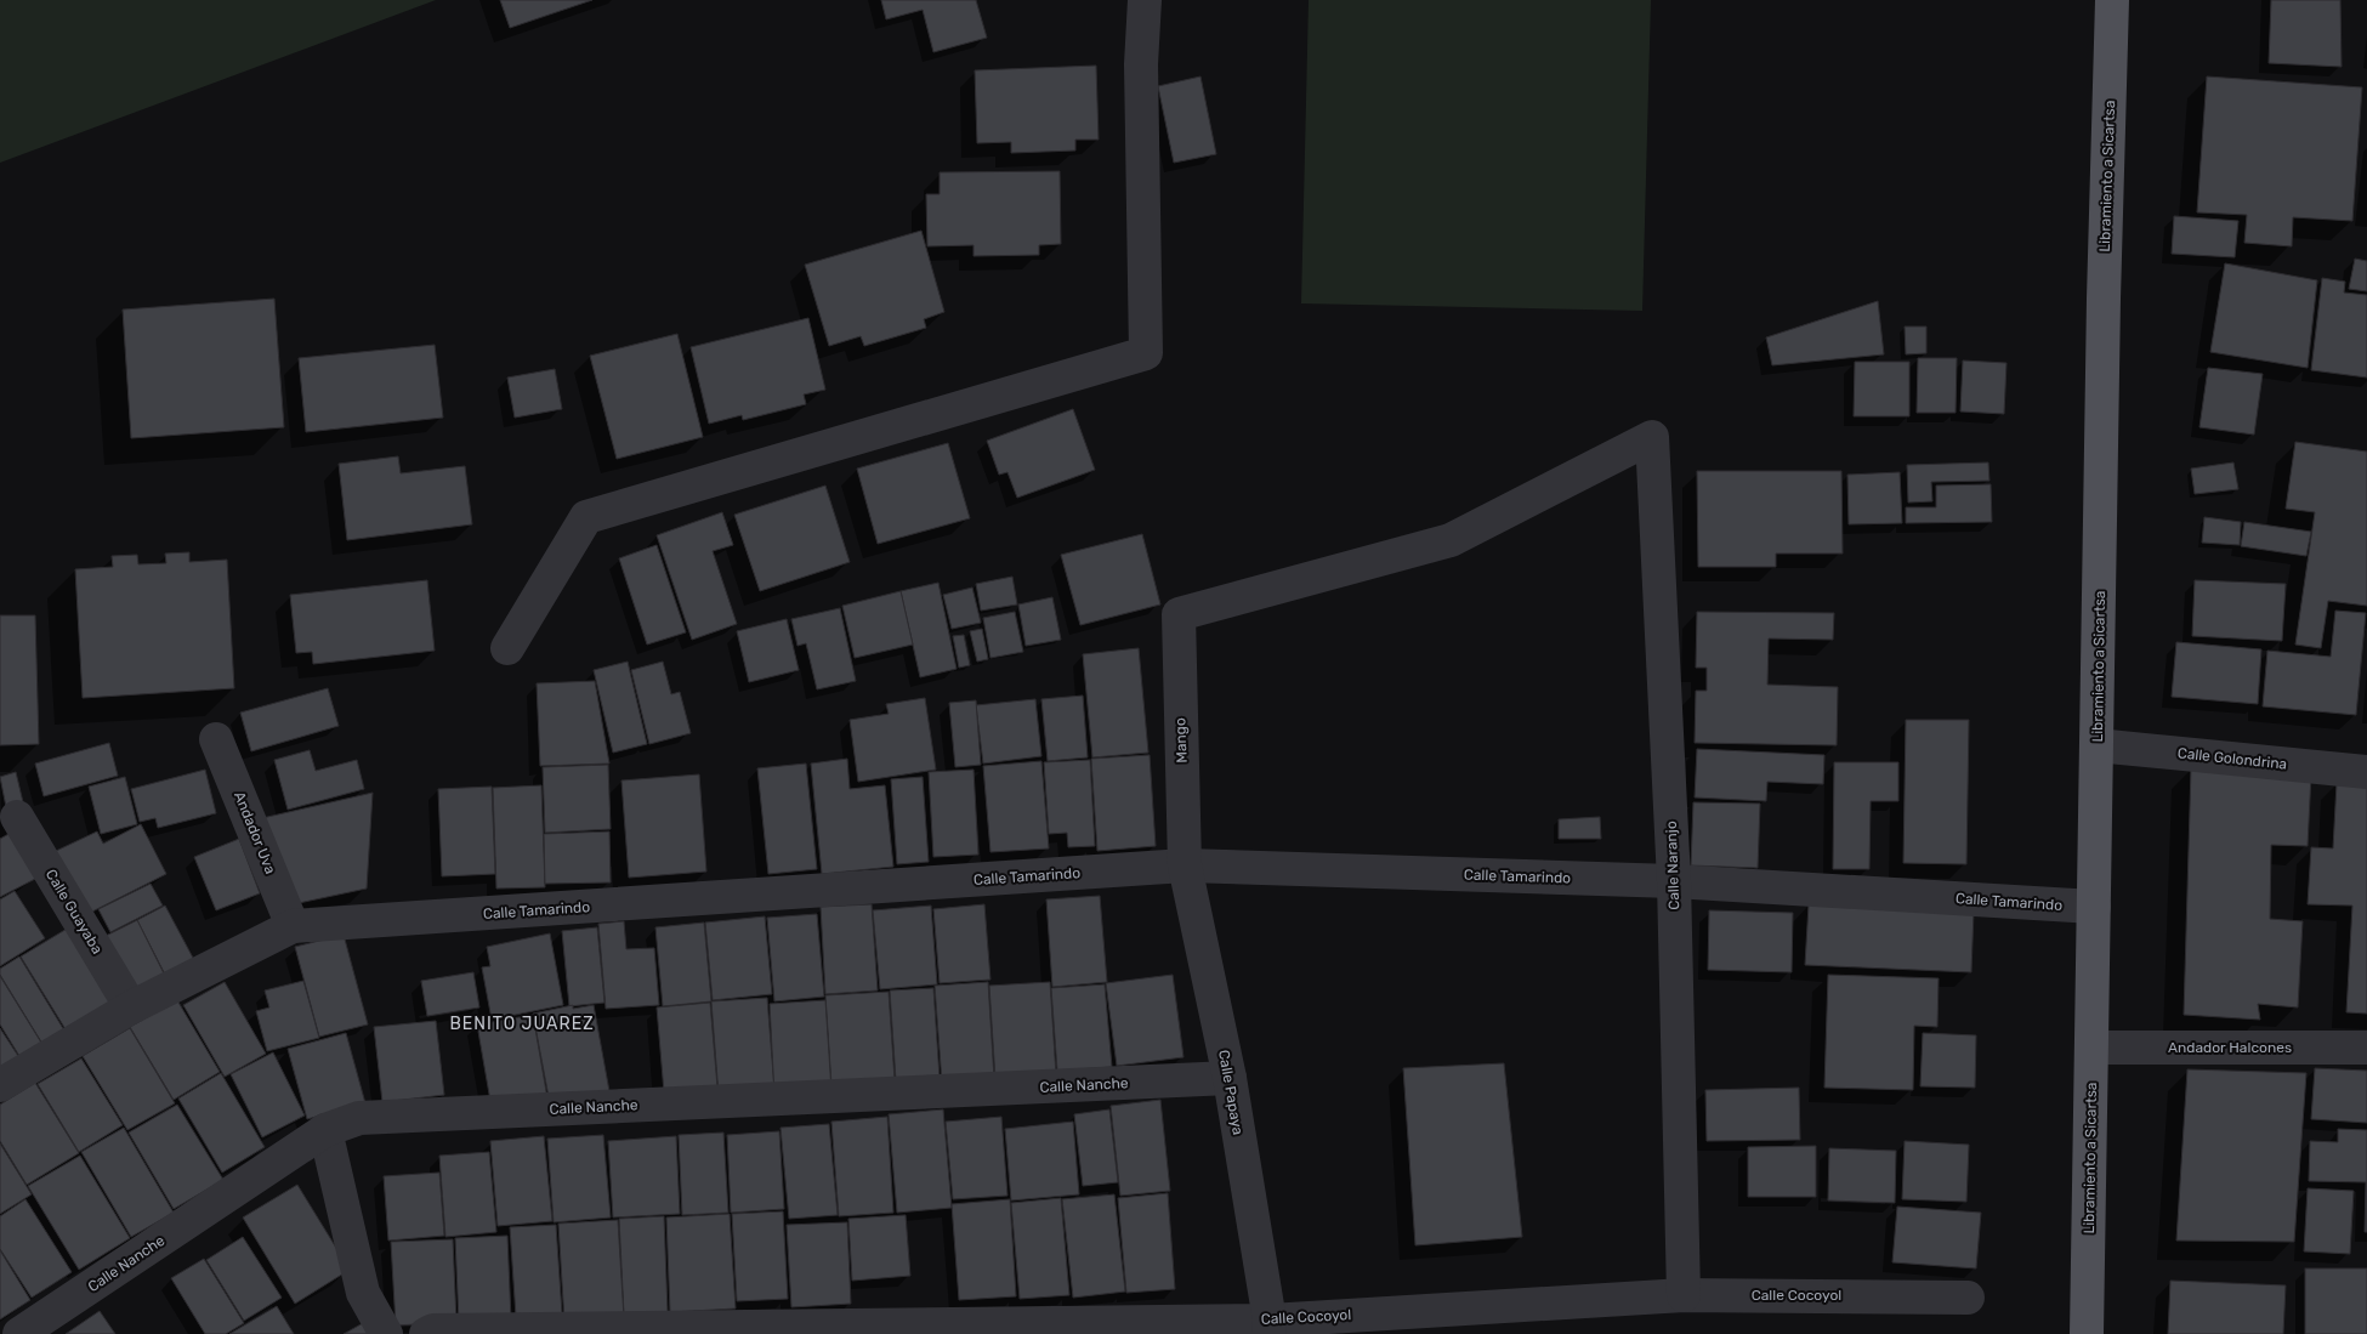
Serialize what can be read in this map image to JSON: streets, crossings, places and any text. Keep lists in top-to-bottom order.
{
  "streets": {
    "main road": ["Libramiento a Sicartsa"],
    "street": [
      "Mango",
      "Calle Golondrina",
      "Andador Uva",
      "Calle Naranjo",
      "Calle Tamarindo",
      "Calle Guayaba",
      "Andador Halcones",
      "Calle Nanche",
      "Calle Papaya",
      "Calle Cocoyol"
    ]
  },
  "crossings": [
    ["Libramiento a Sicartsa", "Calle Golondrina"],
    ["Libramiento a Sicartsa", "Calle Tamarindo"],
    ["Libramiento a Sicartsa", "Andador Halcones"],
    ["Mango", "Calle Naranjo"],
    ["Mango", "Calle Tamarindo"],
    ["Mango", "Calle Papaya"],
    ["Andador Uva", "Calle Tamarindo"],
    ["Calle Naranjo", "Calle Tamarindo"],
    ["Calle Naranjo", "Calle Cocoyol"],
    ["Calle Tamarindo", "Calle Guayaba"],
    ["Calle Tamarindo", "Calle Papaya"],
    ["Calle Nanche", "Calle Papaya"],
    ["Calle Papaya", "Calle Cocoyol"]
  ],
  "districts": ["BENITO JUAREZ"]
}
